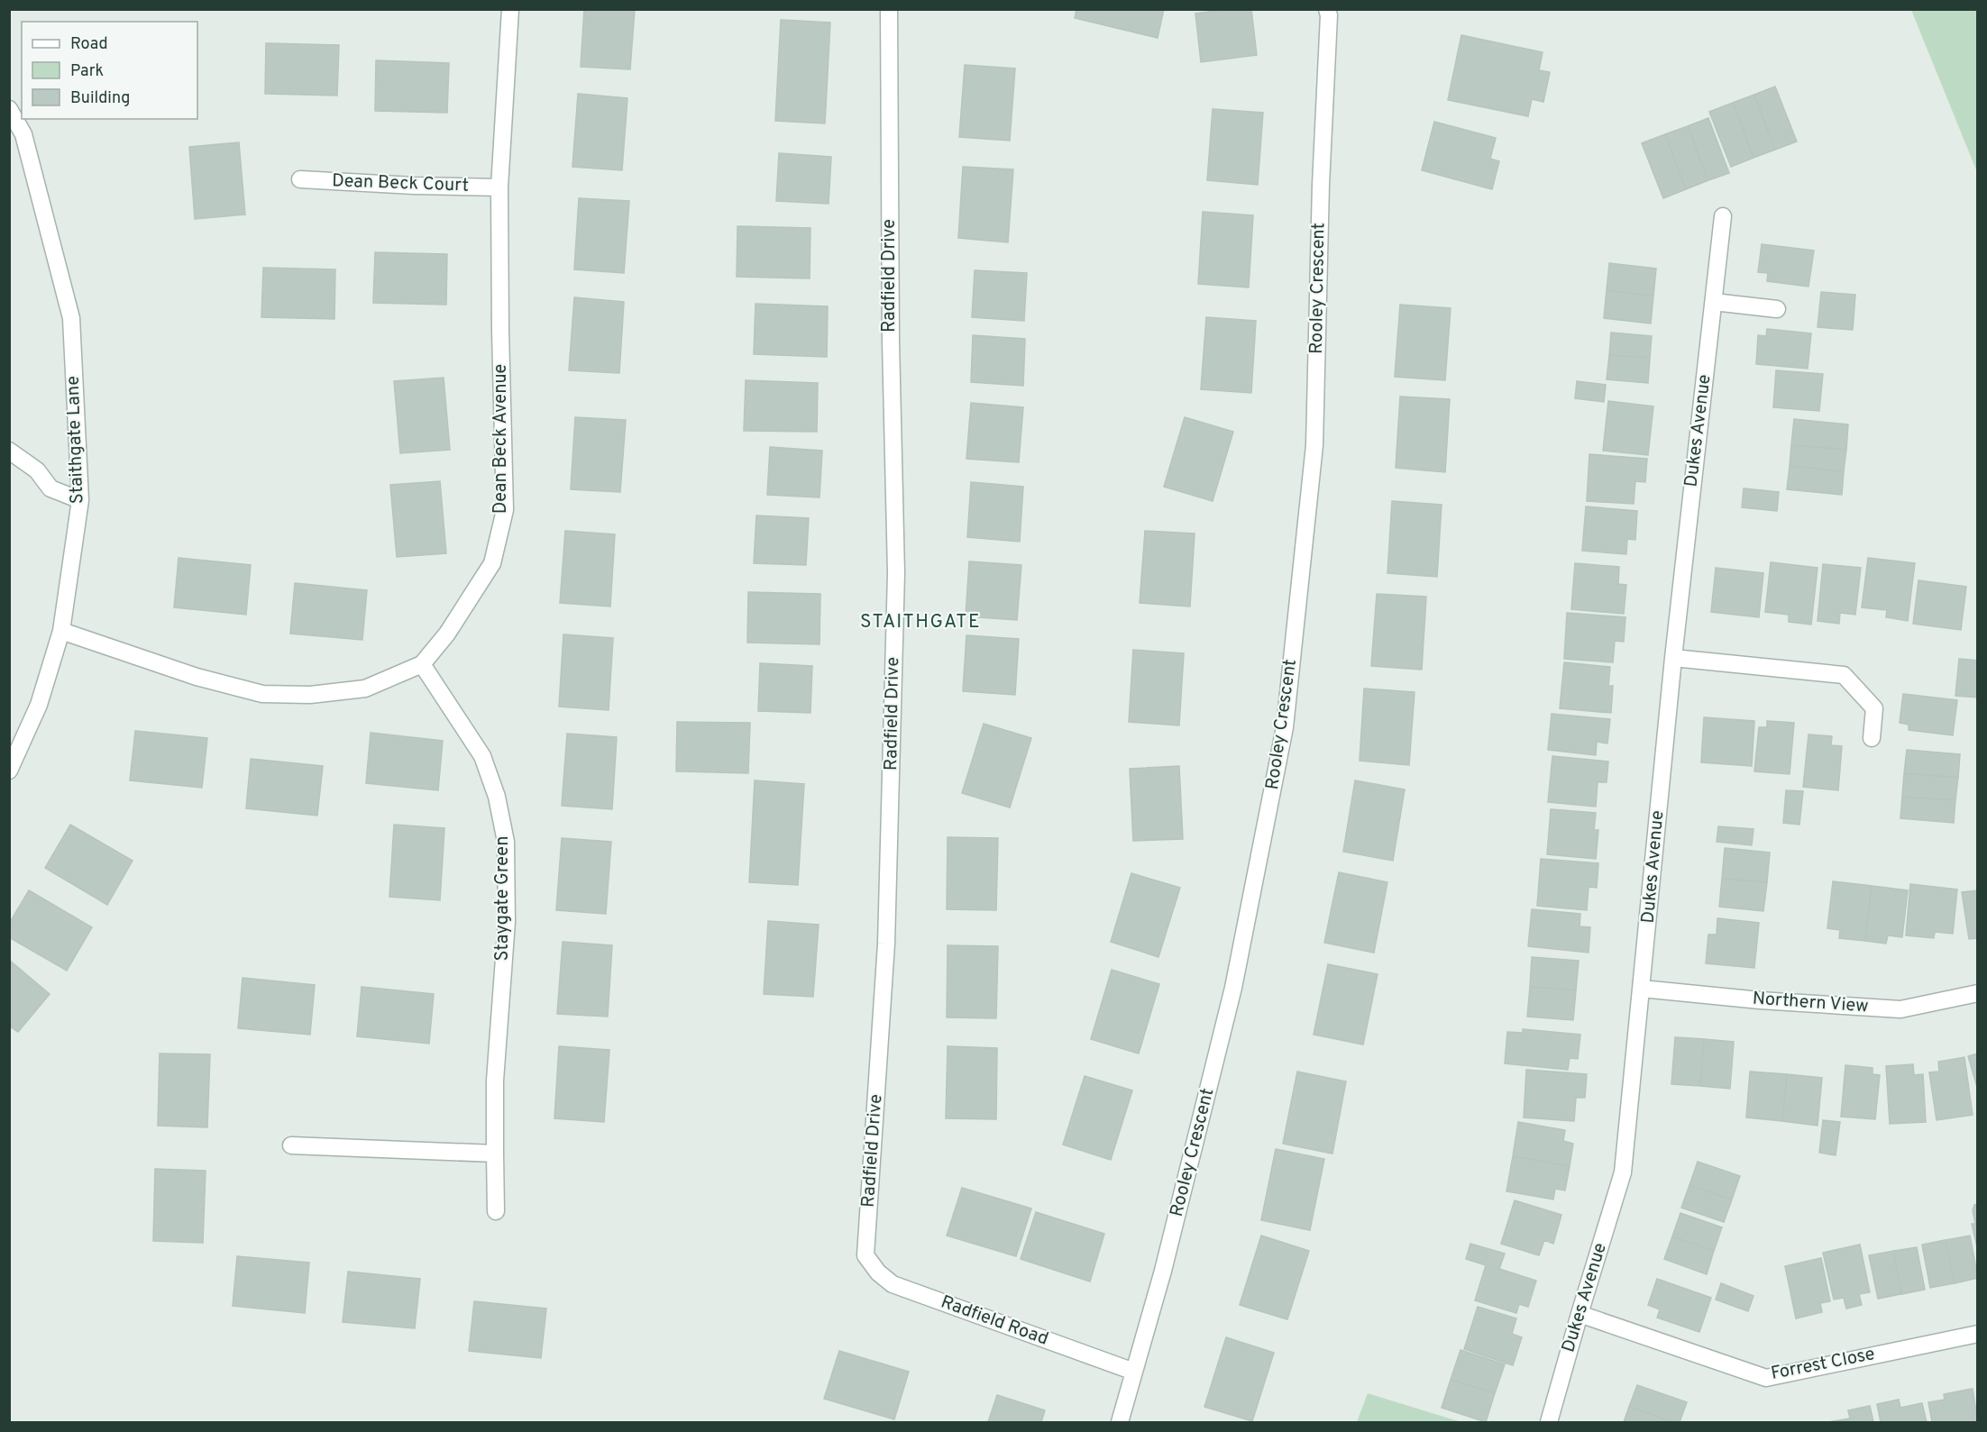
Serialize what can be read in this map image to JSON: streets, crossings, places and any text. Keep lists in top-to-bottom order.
{
  "streets": {
    "street": [
      "Dean Beck Court",
      "Radfield Drive",
      "Rooley Crescent",
      "Dukes Avenue",
      "Dean Beck Avenue",
      "Staithgate Lane",
      "Staygate Green",
      "Northern View",
      "Radfield Road",
      "Forrest Close"
    ]
  },
  "crossings": [
    ["Dean Beck Court", "Dean Beck Avenue"],
    ["Radfield Drive", "Radfield Road"],
    ["Rooley Crescent", "Radfield Road"],
    ["Dukes Avenue", "Northern View"],
    ["Dukes Avenue", "Forrest Close"],
    ["Dean Beck Avenue", "Staithgate Lane"],
    ["Dean Beck Avenue", "Staygate Green"]
  ],
  "districts": ["STAITHGATE"],
  "legend": ["Road", "Park", "Building"]
}
